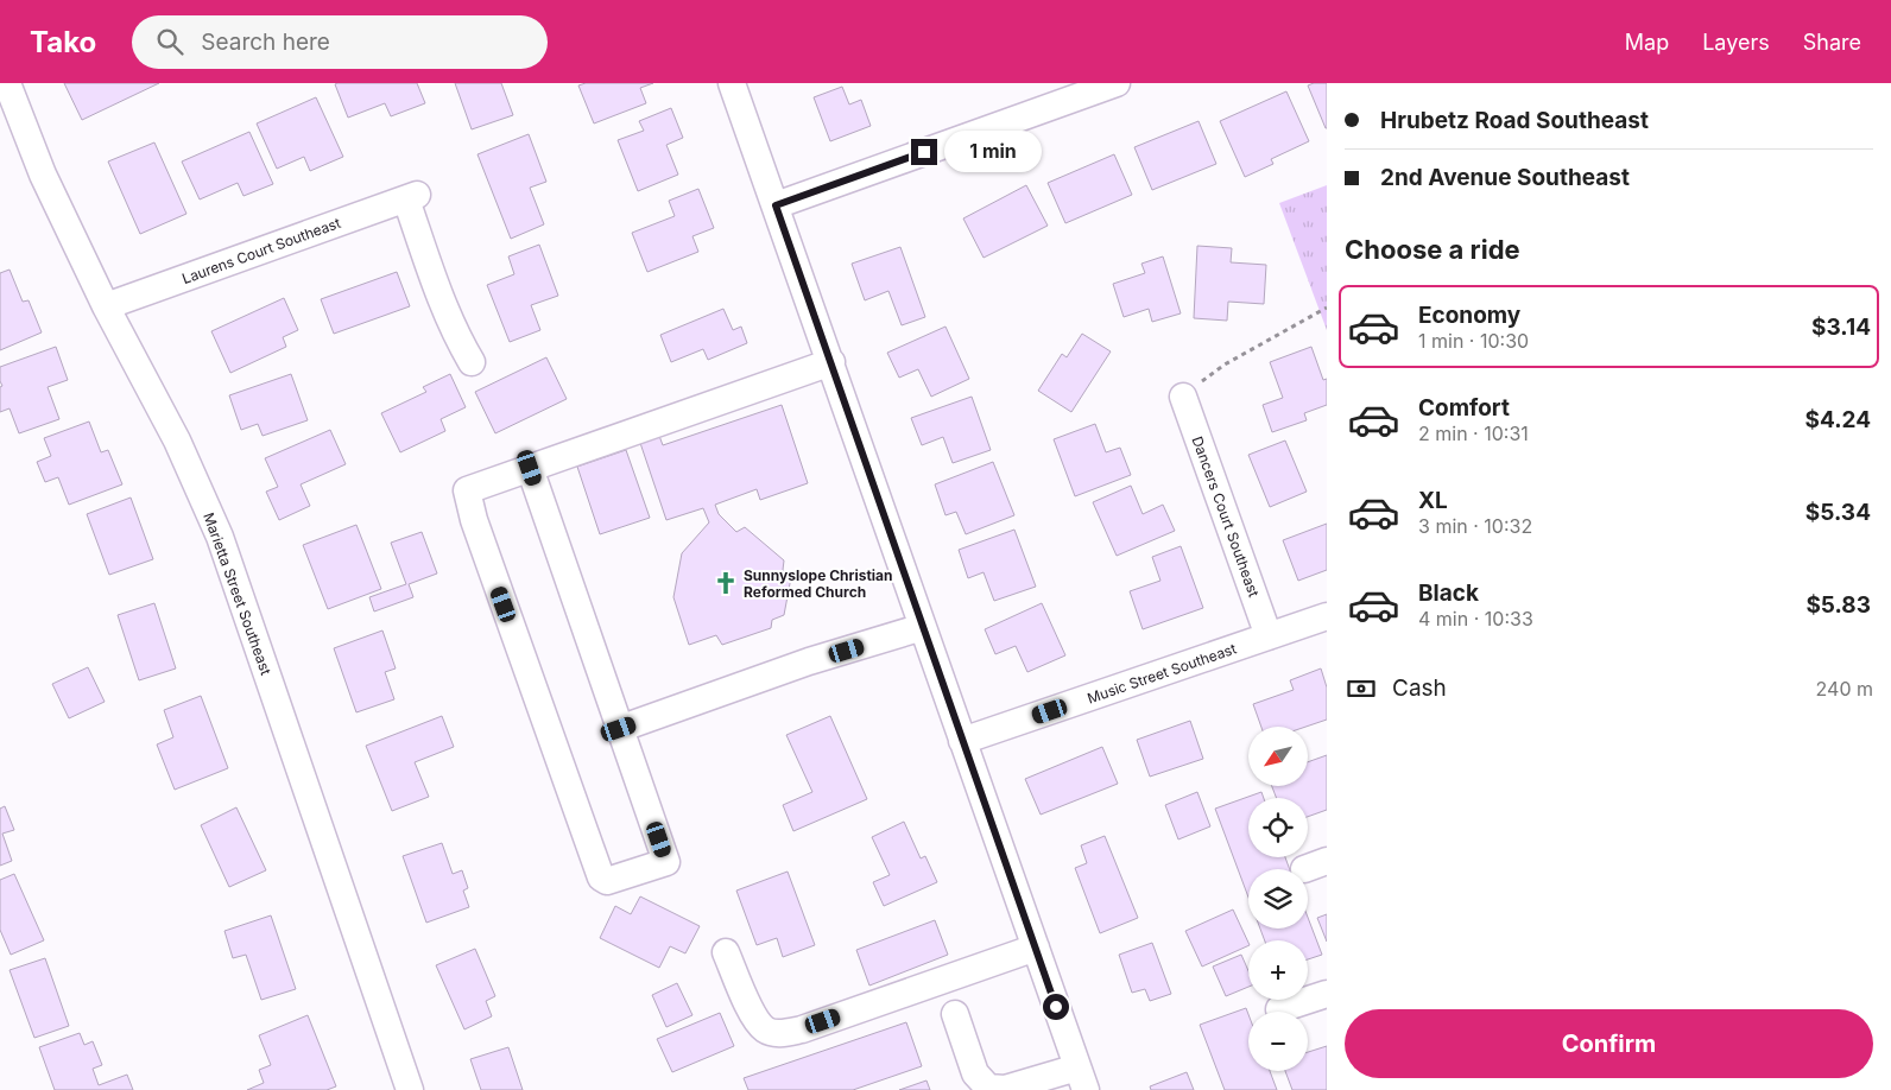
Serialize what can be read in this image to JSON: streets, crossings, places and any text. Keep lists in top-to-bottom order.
{
  "streets": {
    "street": [
      "Laurens Court Southeast",
      "Dancers Court Southeast",
      "Marietta Street Southeast",
      "Music Street Southeast"
    ]
  },
  "crossings": [
    ["Laurens Court Southeast", "Marietta Street Southeast"],
    ["Dancers Court Southeast", "Music Street Southeast"]
  ],
  "places": {
    "church": ["Sunnyslope Christian Reformed Church"]
  },
  "north": "bottom left",
  "page": {
    "header": "Tako",
    "search": "Search here",
    "nav": ["Map", "Layers", "Share"],
    "banner": ["Hrubetz Road Southeast", "2nd Avenue Southeast"],
    "bubble": "1 min",
    "heading": "Choose a ride",
    "list": [
      {
        "name": "Economy",
        "note": "1 min · 10:30",
        "value": "$3.14"
      },
      {
        "name": "Comfort",
        "note": "2 min · 10:31",
        "value": "$4.24"
      },
      {
        "name": "XL",
        "note": "3 min · 10:32",
        "value": "$5.34"
      },
      {
        "name": "Black",
        "note": "4 min · 10:33",
        "value": "$5.83"
      }
    ],
    "pay": ["Cash", "240 m"],
    "map_buttons": ["+", "−"],
    "buttons": "Confirm"
  }
}
